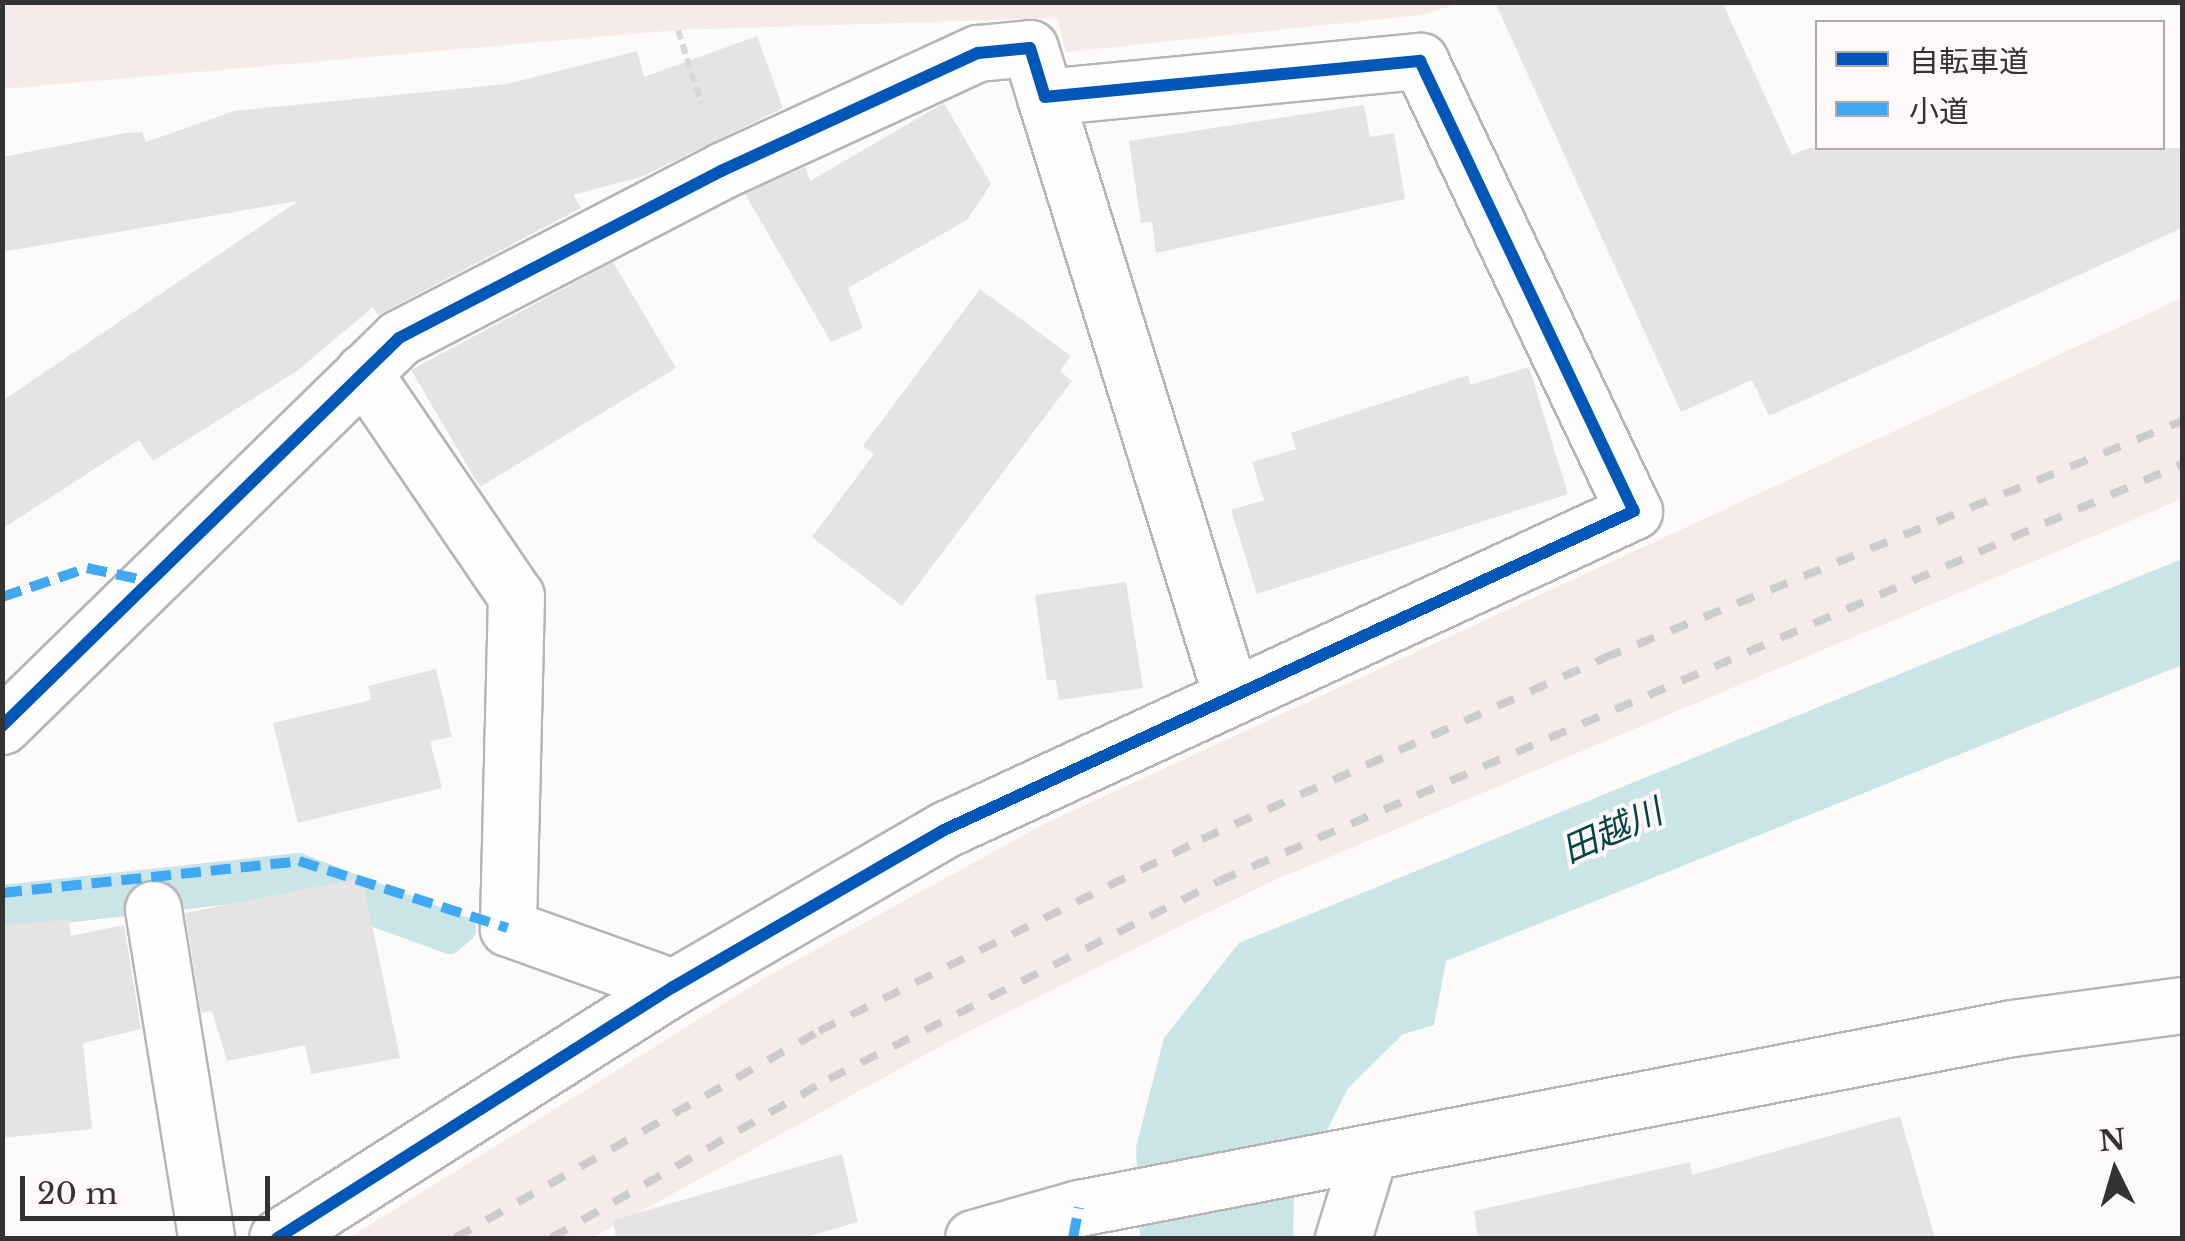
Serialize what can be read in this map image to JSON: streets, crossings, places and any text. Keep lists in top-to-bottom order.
{
  "water": ["田越川"],
  "legend": ["自転車道", "小道"],
  "scale_bar": "20 m",
  "north": "top"
}
